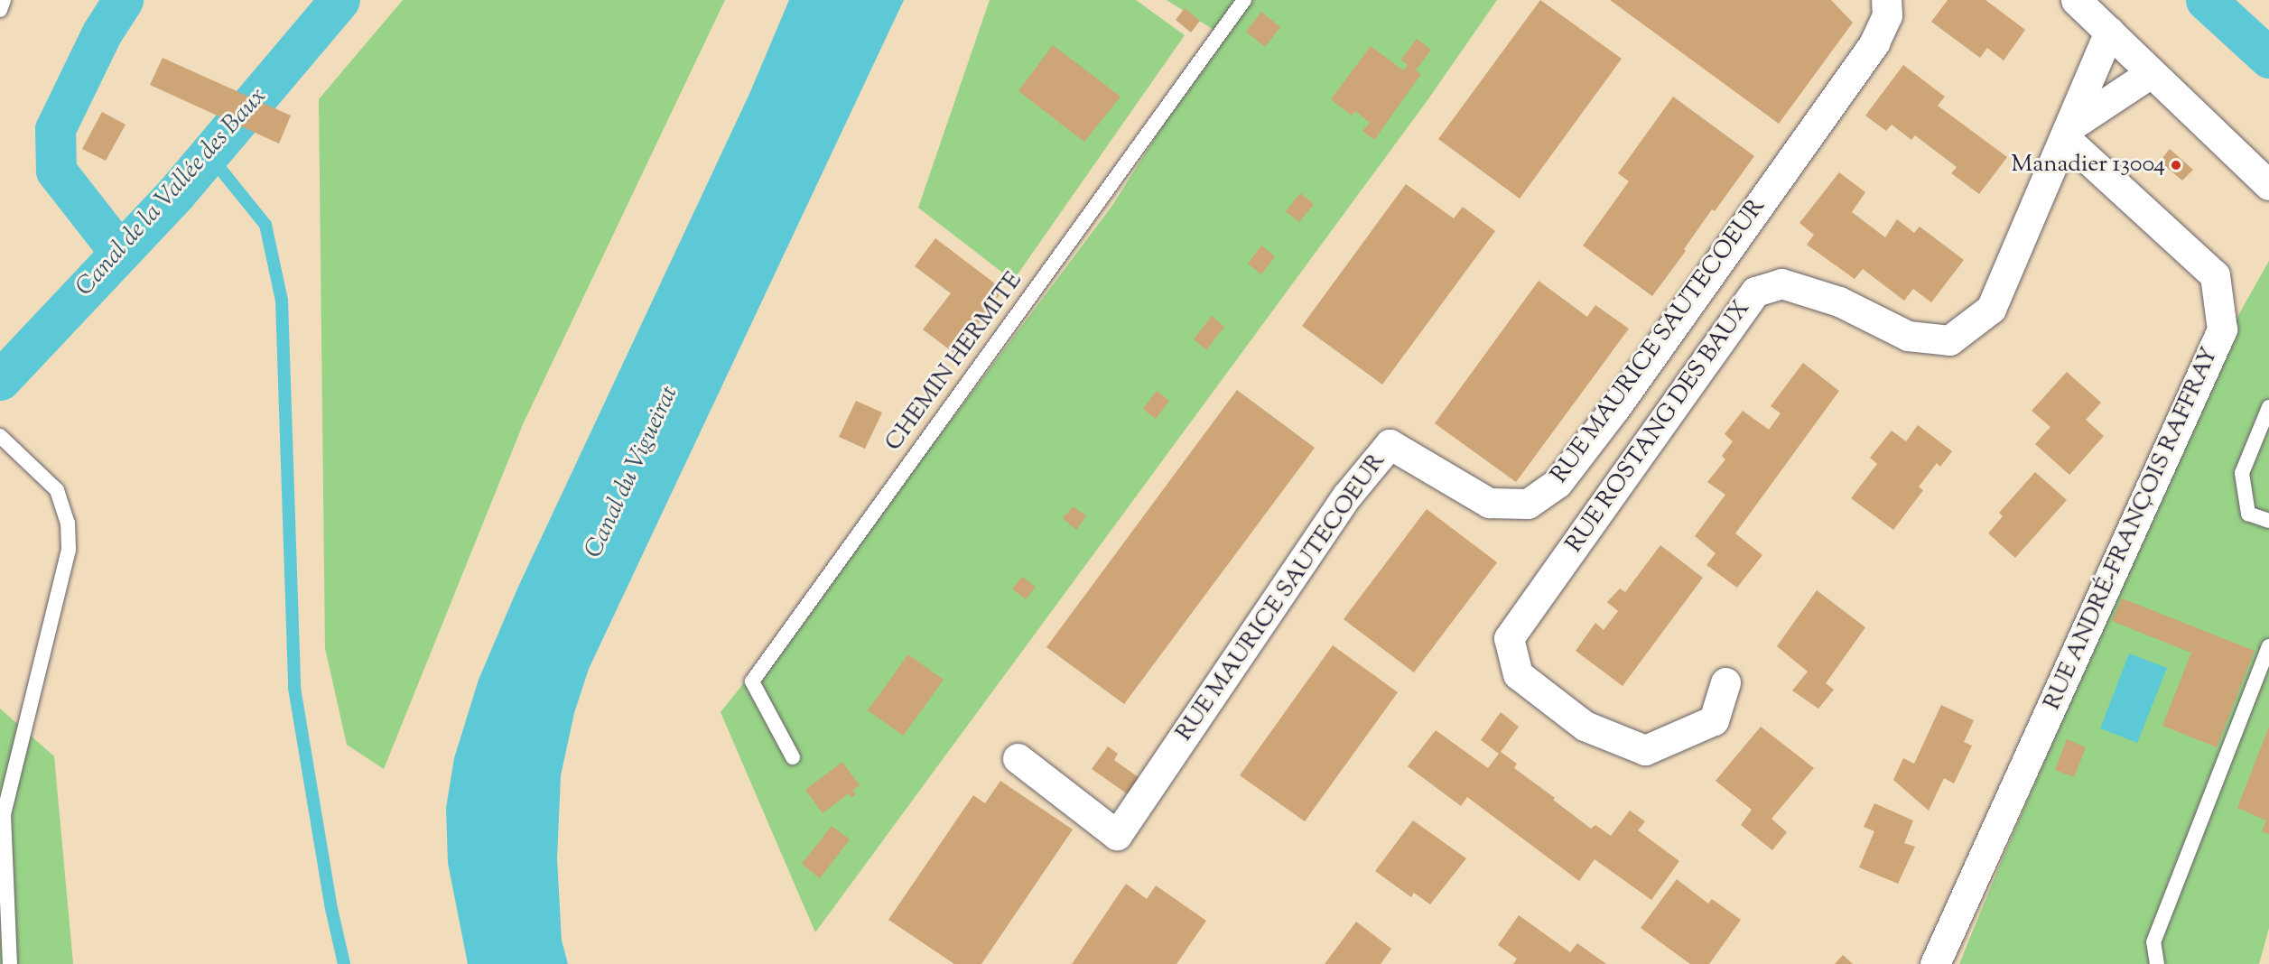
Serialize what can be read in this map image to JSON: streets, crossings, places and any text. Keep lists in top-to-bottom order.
{
  "streets": {
    "street": ["RUE MAURICE SAUTECOEUR", "RUE ROSTANG DES BAUX", "RUE ANDRÉ-FRANÇOIS RAFFRAY"],
    "lane": ["CHEMIN HERMITE"]
  },
  "crossings": [
    ["RUE ROSTANG DES BAUX", "RUE ANDRÉ-FRANÇOIS RAFFRAY"]
  ],
  "water": ["Canal de la Vallée des Baux", "Canal du Vigueirat"],
  "places": ["Manadier 13004"]
}
